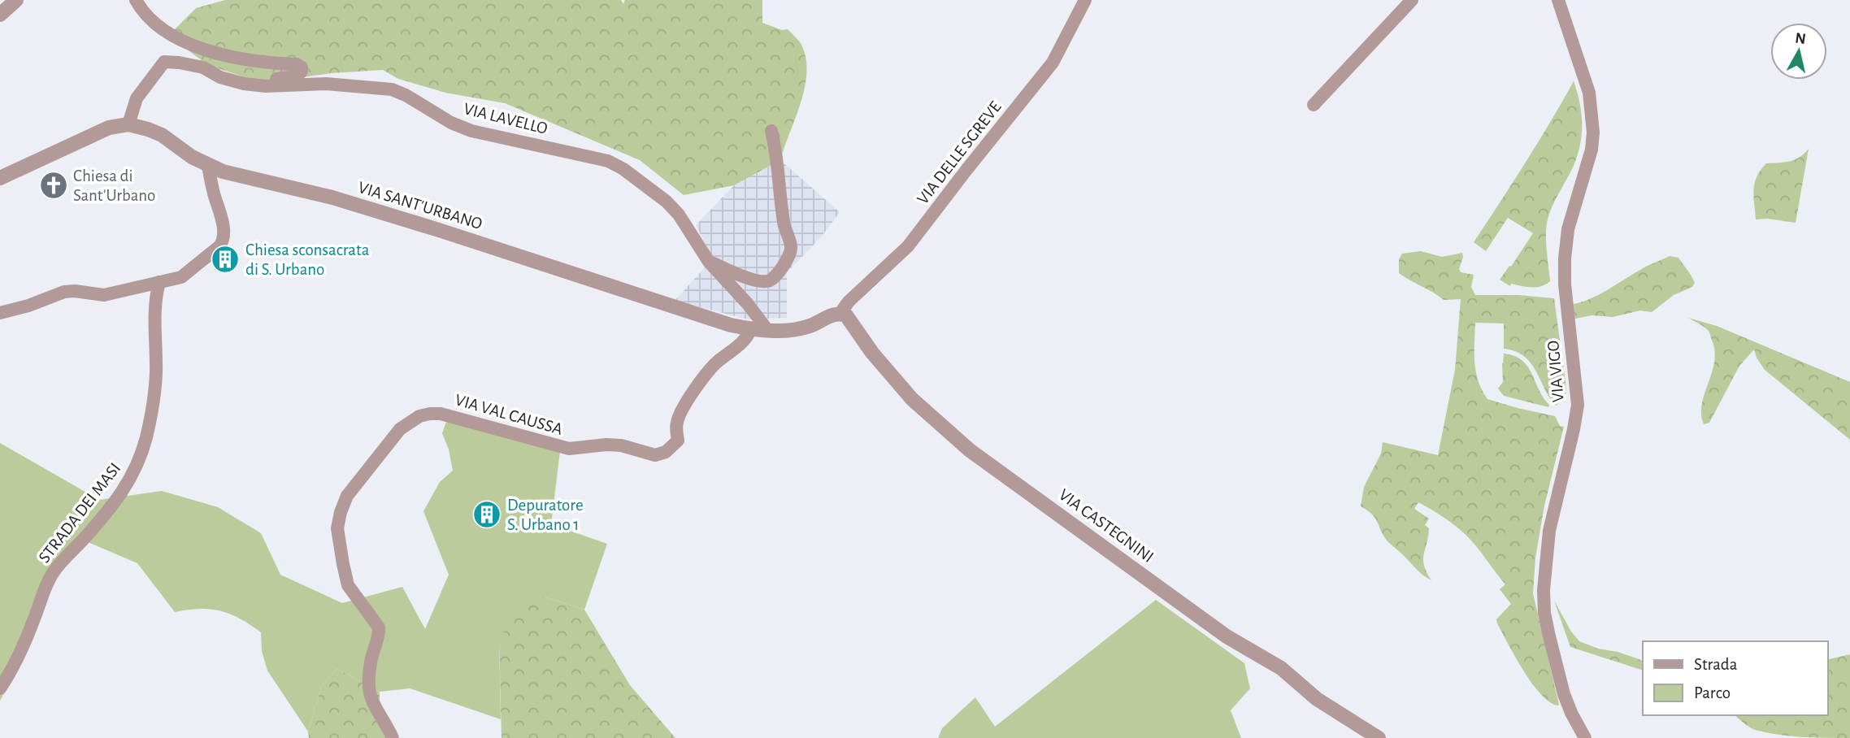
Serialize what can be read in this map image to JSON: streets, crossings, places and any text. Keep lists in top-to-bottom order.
{
  "streets": {
    "street": [
      "VIA LAVELLO",
      "VIA DELLE SGREVE",
      "VIA SANT'URBANO",
      "VIA VIGO",
      "VIA VAL CAUSSA",
      "STRADA DEI MASI",
      "VIA CASTEGNINI"
    ]
  },
  "crossings": [
    ["VIA LAVELLO", "VIA SANT'URBANO"],
    ["VIA DELLE SGREVE", "VIA SANT'URBANO"],
    ["VIA DELLE SGREVE", "VIA CASTEGNINI"],
    ["VIA SANT'URBANO", "VIA VAL CAUSSA"],
    ["VIA SANT'URBANO", "VIA CASTEGNINI"]
  ],
  "places": {
    "church": ["Chiesa di Sant'Urbano"],
    "building": ["Chiesa sconsacrata di S. Urbano", "Depuratore S. Urbano 1"]
  },
  "legend": ["Strada", "Parco"],
  "north": "top"
}
